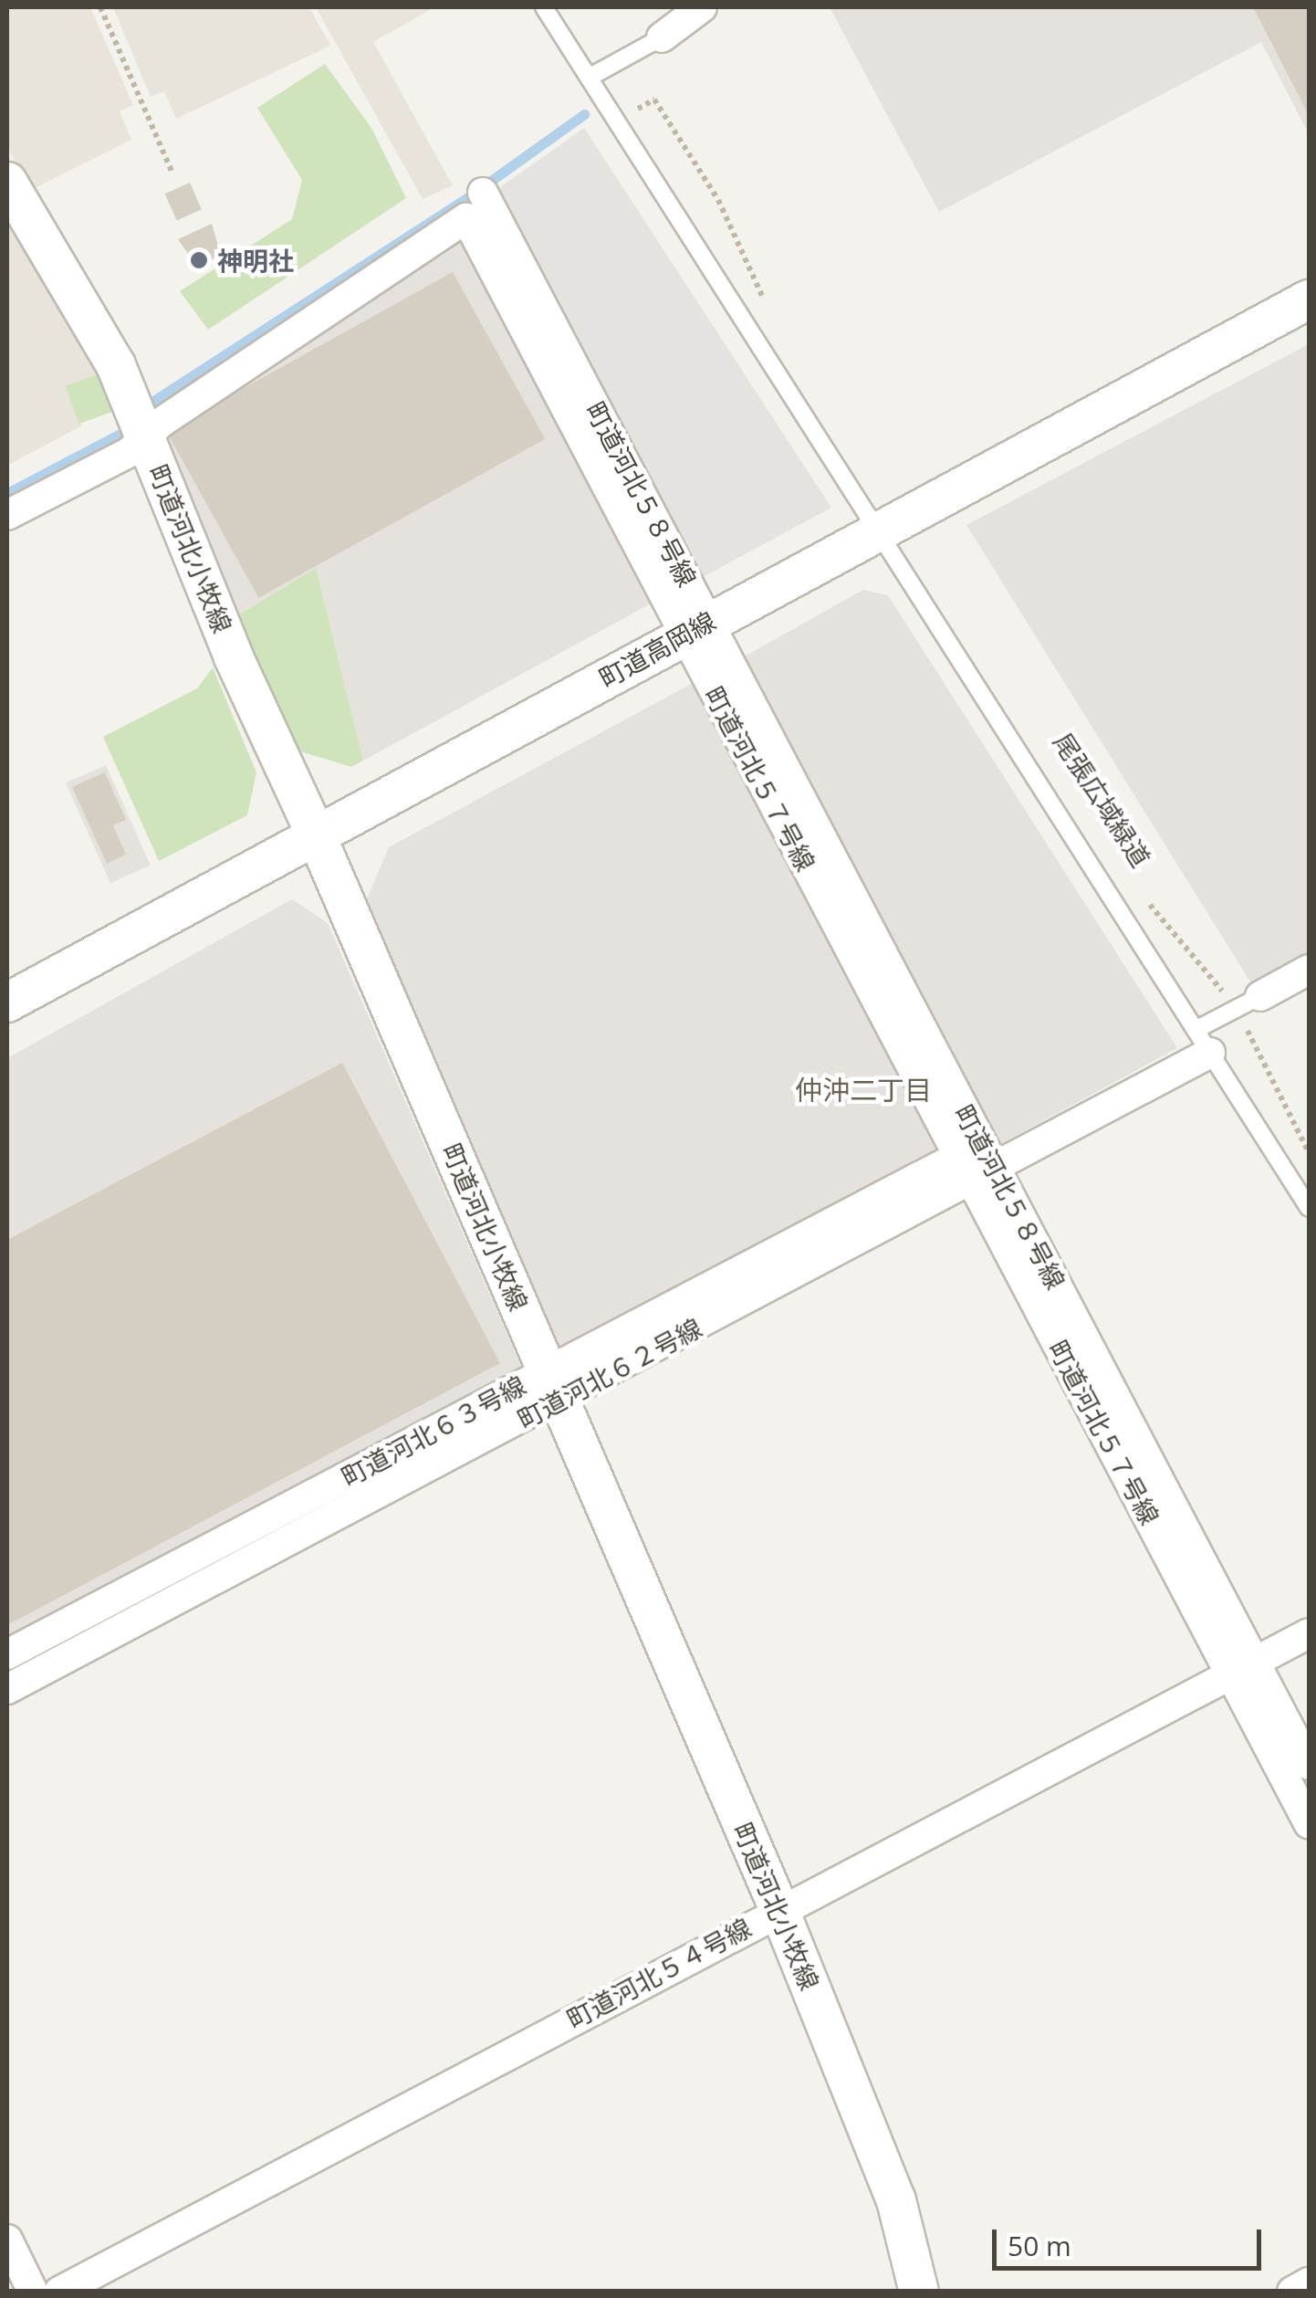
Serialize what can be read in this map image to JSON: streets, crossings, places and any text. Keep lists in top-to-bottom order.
{
  "streets": {
    "street": [
      "町道河北５８号線",
      "町道河北小牧線",
      "町道高岡線",
      "町道河北５７号線",
      "町道河北６２号線",
      "町道河北６３号線",
      "町道河北５４号線"
    ],
    "path": ["尾張広域緑道"]
  },
  "crossings": [
    ["町道河北５８号線", "町道高岡線"],
    ["町道河北５８号線", "町道河北５７号線"],
    ["町道河北５８号線", "町道河北６２号線"],
    ["町道河北小牧線", "町道高岡線"],
    ["町道河北小牧線", "町道河北６２号線"],
    ["町道河北小牧線", "町道河北６３号線"],
    ["町道河北小牧線", "町道河北５４号線"],
    ["町道河北５７号線", "町道河北６２号線"],
    ["町道河北５７号線", "町道河北５４号線"],
    ["町道河北６２号線", "町道河北６３号線"]
  ],
  "districts": ["仲沖二丁目"],
  "places": ["神明社"],
  "scale_bar": "50 m"
}
